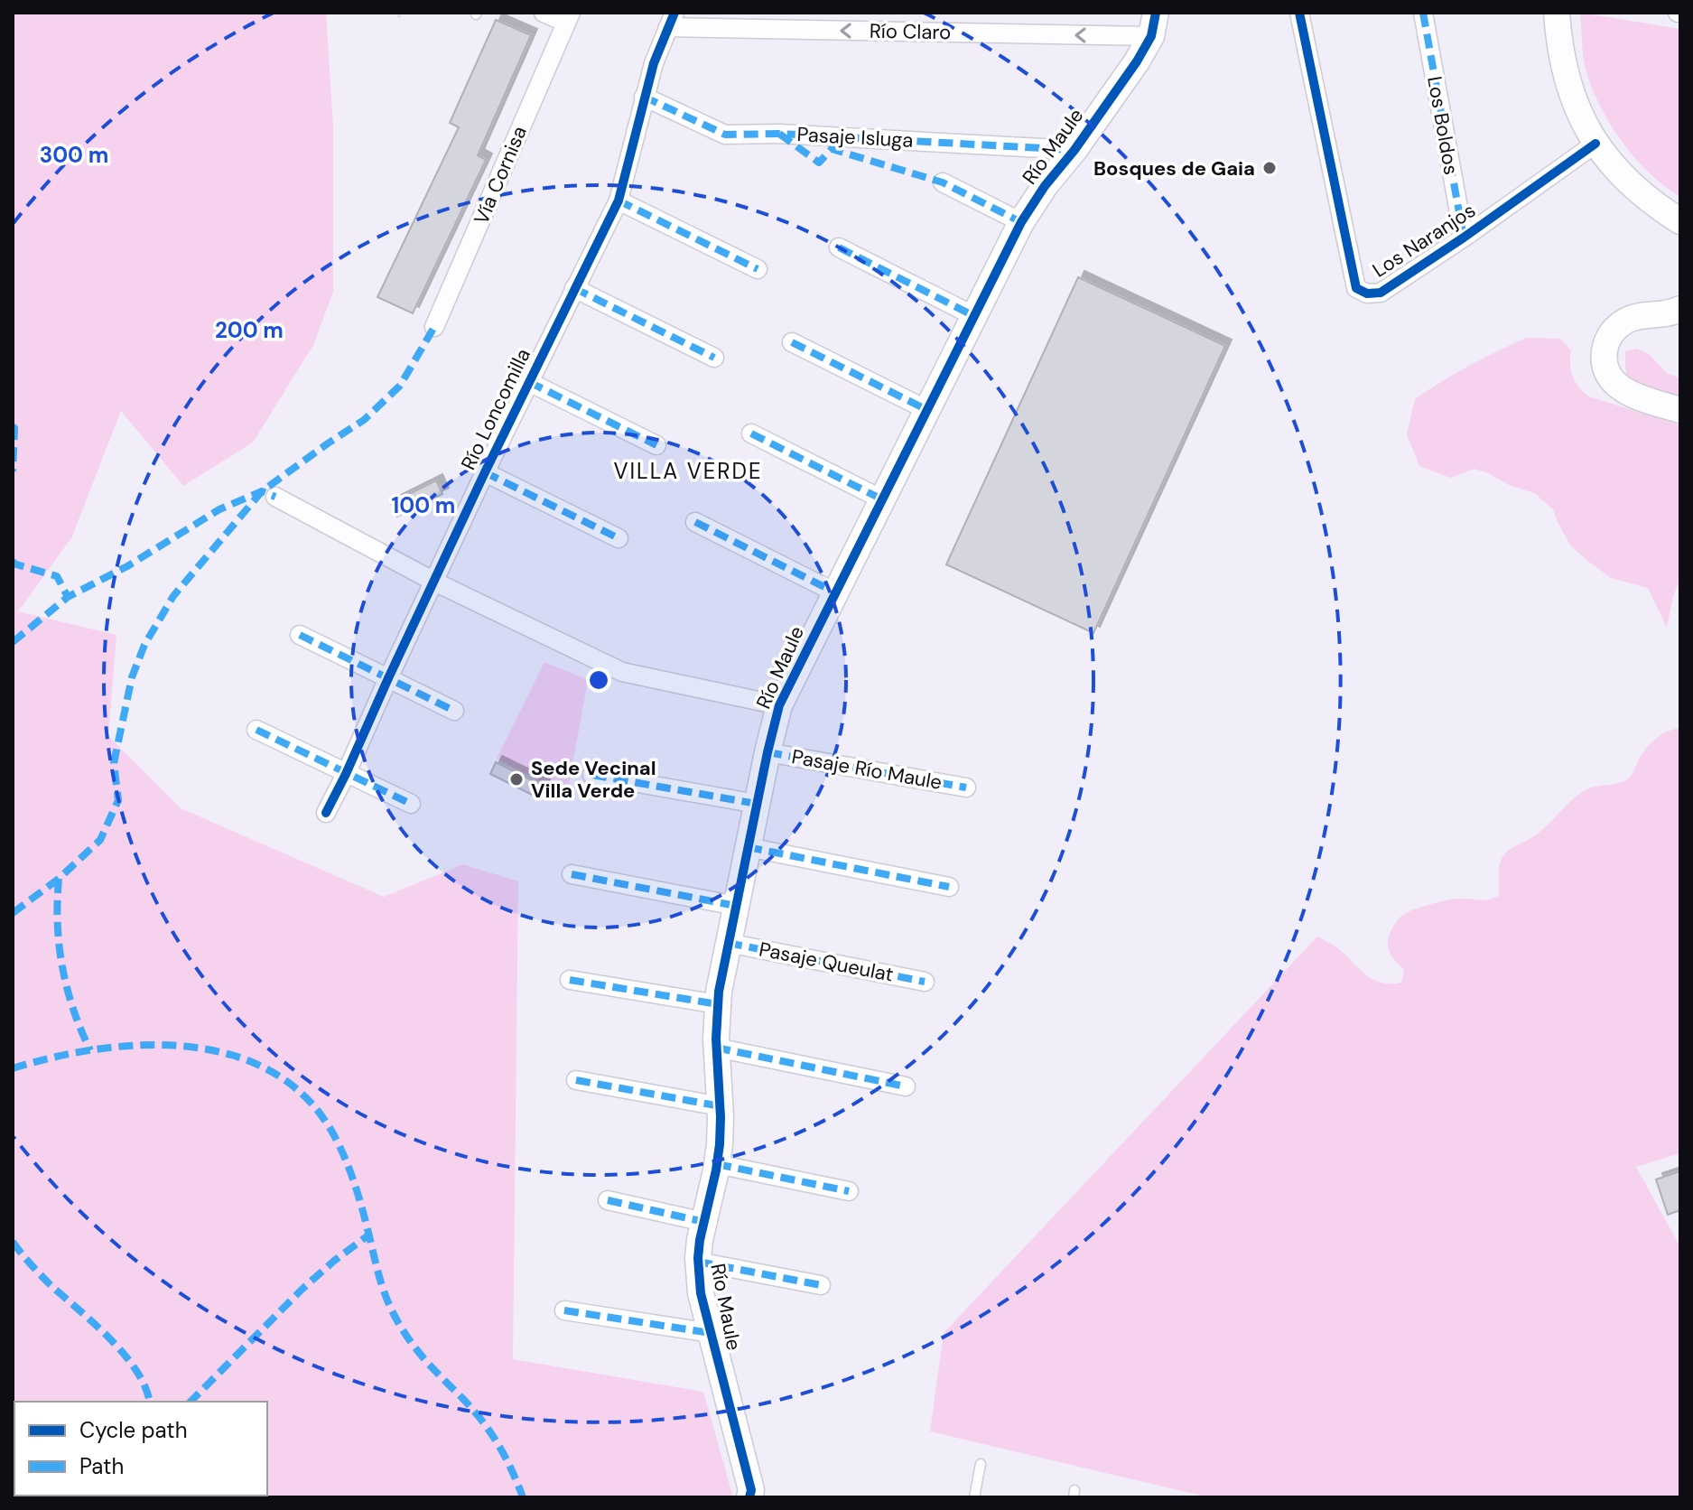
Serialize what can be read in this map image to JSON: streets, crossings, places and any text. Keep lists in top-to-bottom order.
{
  "streets": {
    "street": [
      "Río Claro",
      "Los Boldos",
      "Pasaje Isluga",
      "Río Maule",
      "Vía Cornisa",
      "Los Naranjos",
      "Río Loncomilla",
      "Pasaje Río Maule",
      "Pasaje Queulat"
    ]
  },
  "crossings": [
    ["Río Claro", "Río Maule"],
    ["Río Claro", "Río Loncomilla"],
    ["Los Boldos", "Los Naranjos"],
    ["Pasaje Isluga", "Río Maule"],
    ["Pasaje Isluga", "Río Loncomilla"],
    ["Río Maule", "Pasaje Río Maule"],
    ["Río Maule", "Pasaje Queulat"]
  ],
  "one_way": ["Río Claro"],
  "districts": ["VILLA VERDE"],
  "places": ["Bosques de Gaia", "Sede Vecinal Villa Verde"],
  "legend": ["Cycle path", "Path"],
  "rings": ["300 m", "200 m", "100 m"]
}
